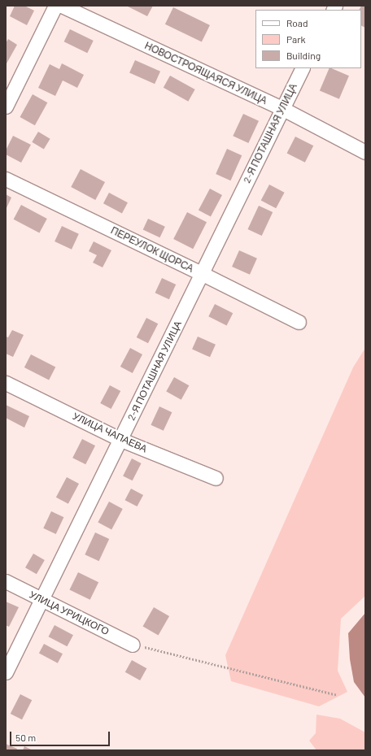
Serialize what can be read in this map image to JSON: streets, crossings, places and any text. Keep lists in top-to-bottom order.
{
  "streets": {
    "street": [
      "НОВОСТРОЯЩАЯСЯ УЛИЦА",
      "2-Я ПОТАШНАЯ УЛИЦА",
      "ПЕРЕУЛОК ЩОРСА",
      "УЛИЦА ЧАПАЕВА",
      "УЛИЦА УРИЦКОГО"
    ]
  },
  "crossings": [
    ["НОВОСТРОЯЩАЯСЯ УЛИЦА", "2-Я ПОТАШНАЯ УЛИЦА"],
    ["2-Я ПОТАШНАЯ УЛИЦА", "ПЕРЕУЛОК ЩОРСА"],
    ["2-Я ПОТАШНАЯ УЛИЦА", "УЛИЦА ЧАПАЕВА"],
    ["2-Я ПОТАШНАЯ УЛИЦА", "УЛИЦА УРИЦКОГО"]
  ],
  "legend": ["Road", "Park", "Building"],
  "scale_bar": "50 m"
}
